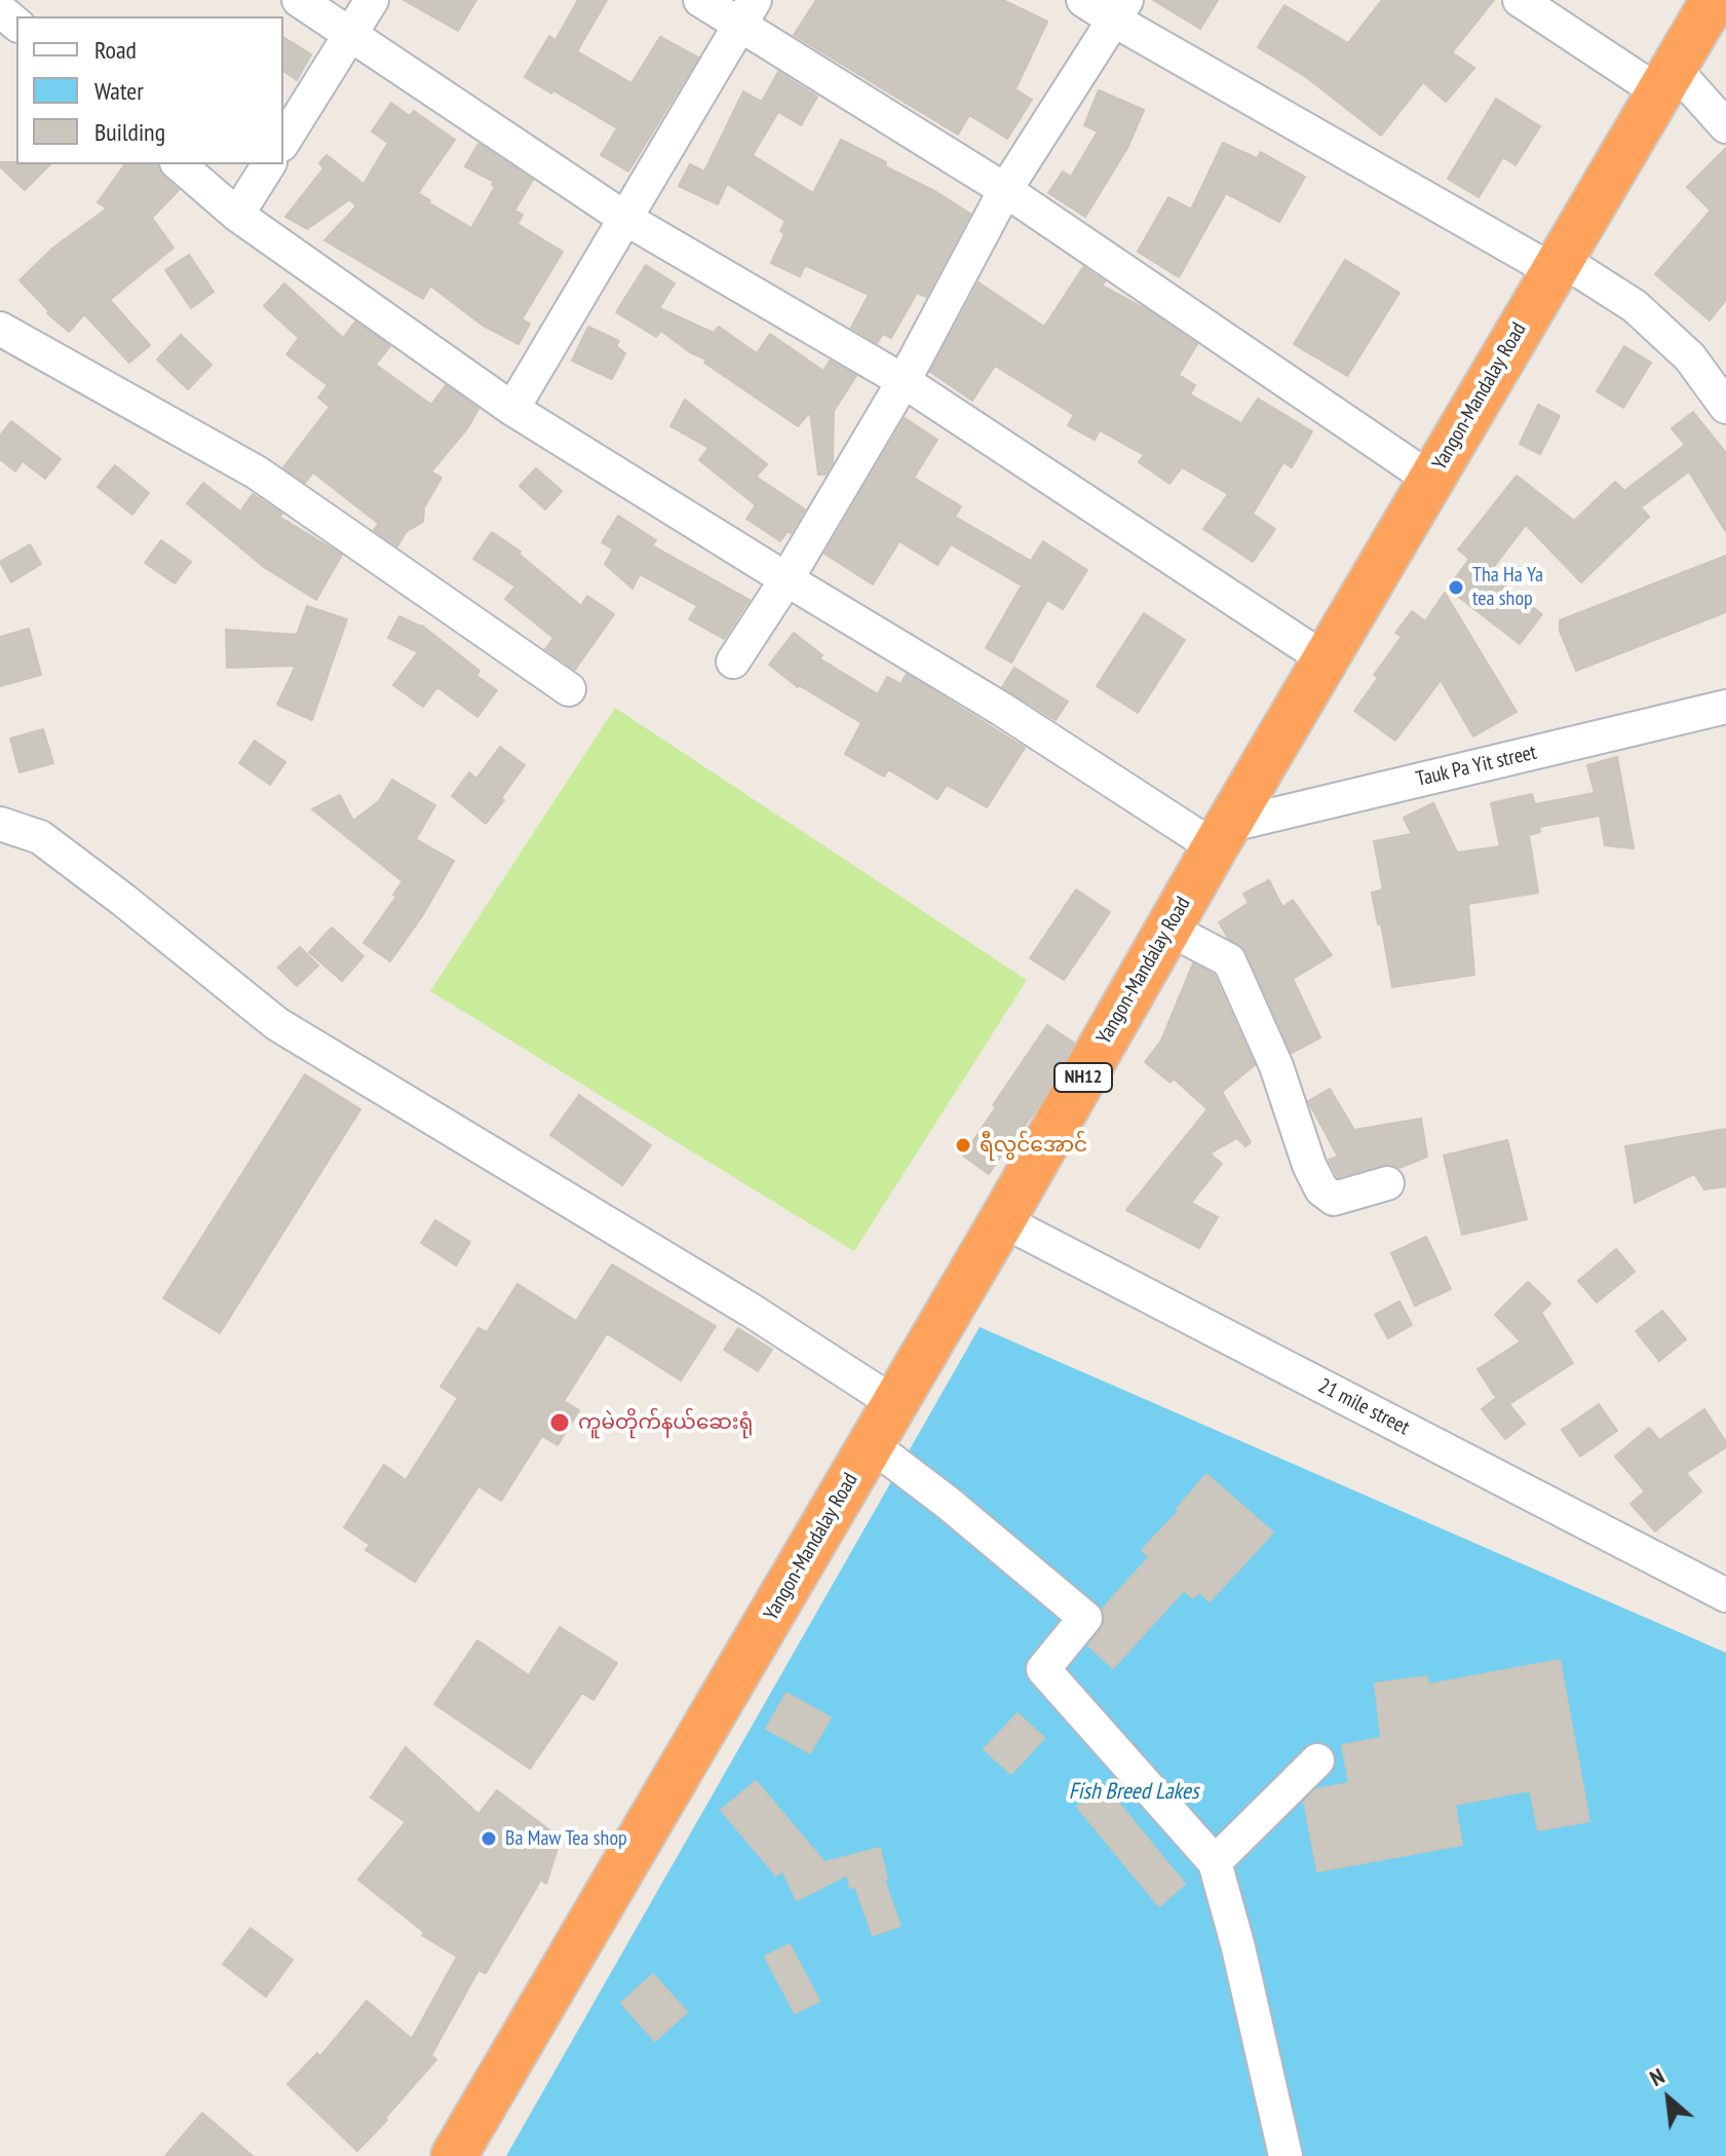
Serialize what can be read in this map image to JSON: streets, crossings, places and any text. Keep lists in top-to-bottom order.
{
  "streets": {
    "highway": ["Yangon-Mandalay Road", "NH12"],
    "street": ["Tauk Pa Yit street", "21 mile street"]
  },
  "crossings": [
    ["Yangon-Mandalay Road", "Tauk Pa Yit street"],
    ["Yangon-Mandalay Road", "21 mile street"]
  ],
  "water": ["Fish Breed Lakes"],
  "places": [
    "Tha Ha Ya tea shop",
    "ရီလွင်အောင်",
    "ကူမဲတိုက်နယ်ဆေးရုံ",
    "Ba Maw Tea shop"
  ],
  "legend": ["Road", "Water", "Building"],
  "north": "top left"
}
